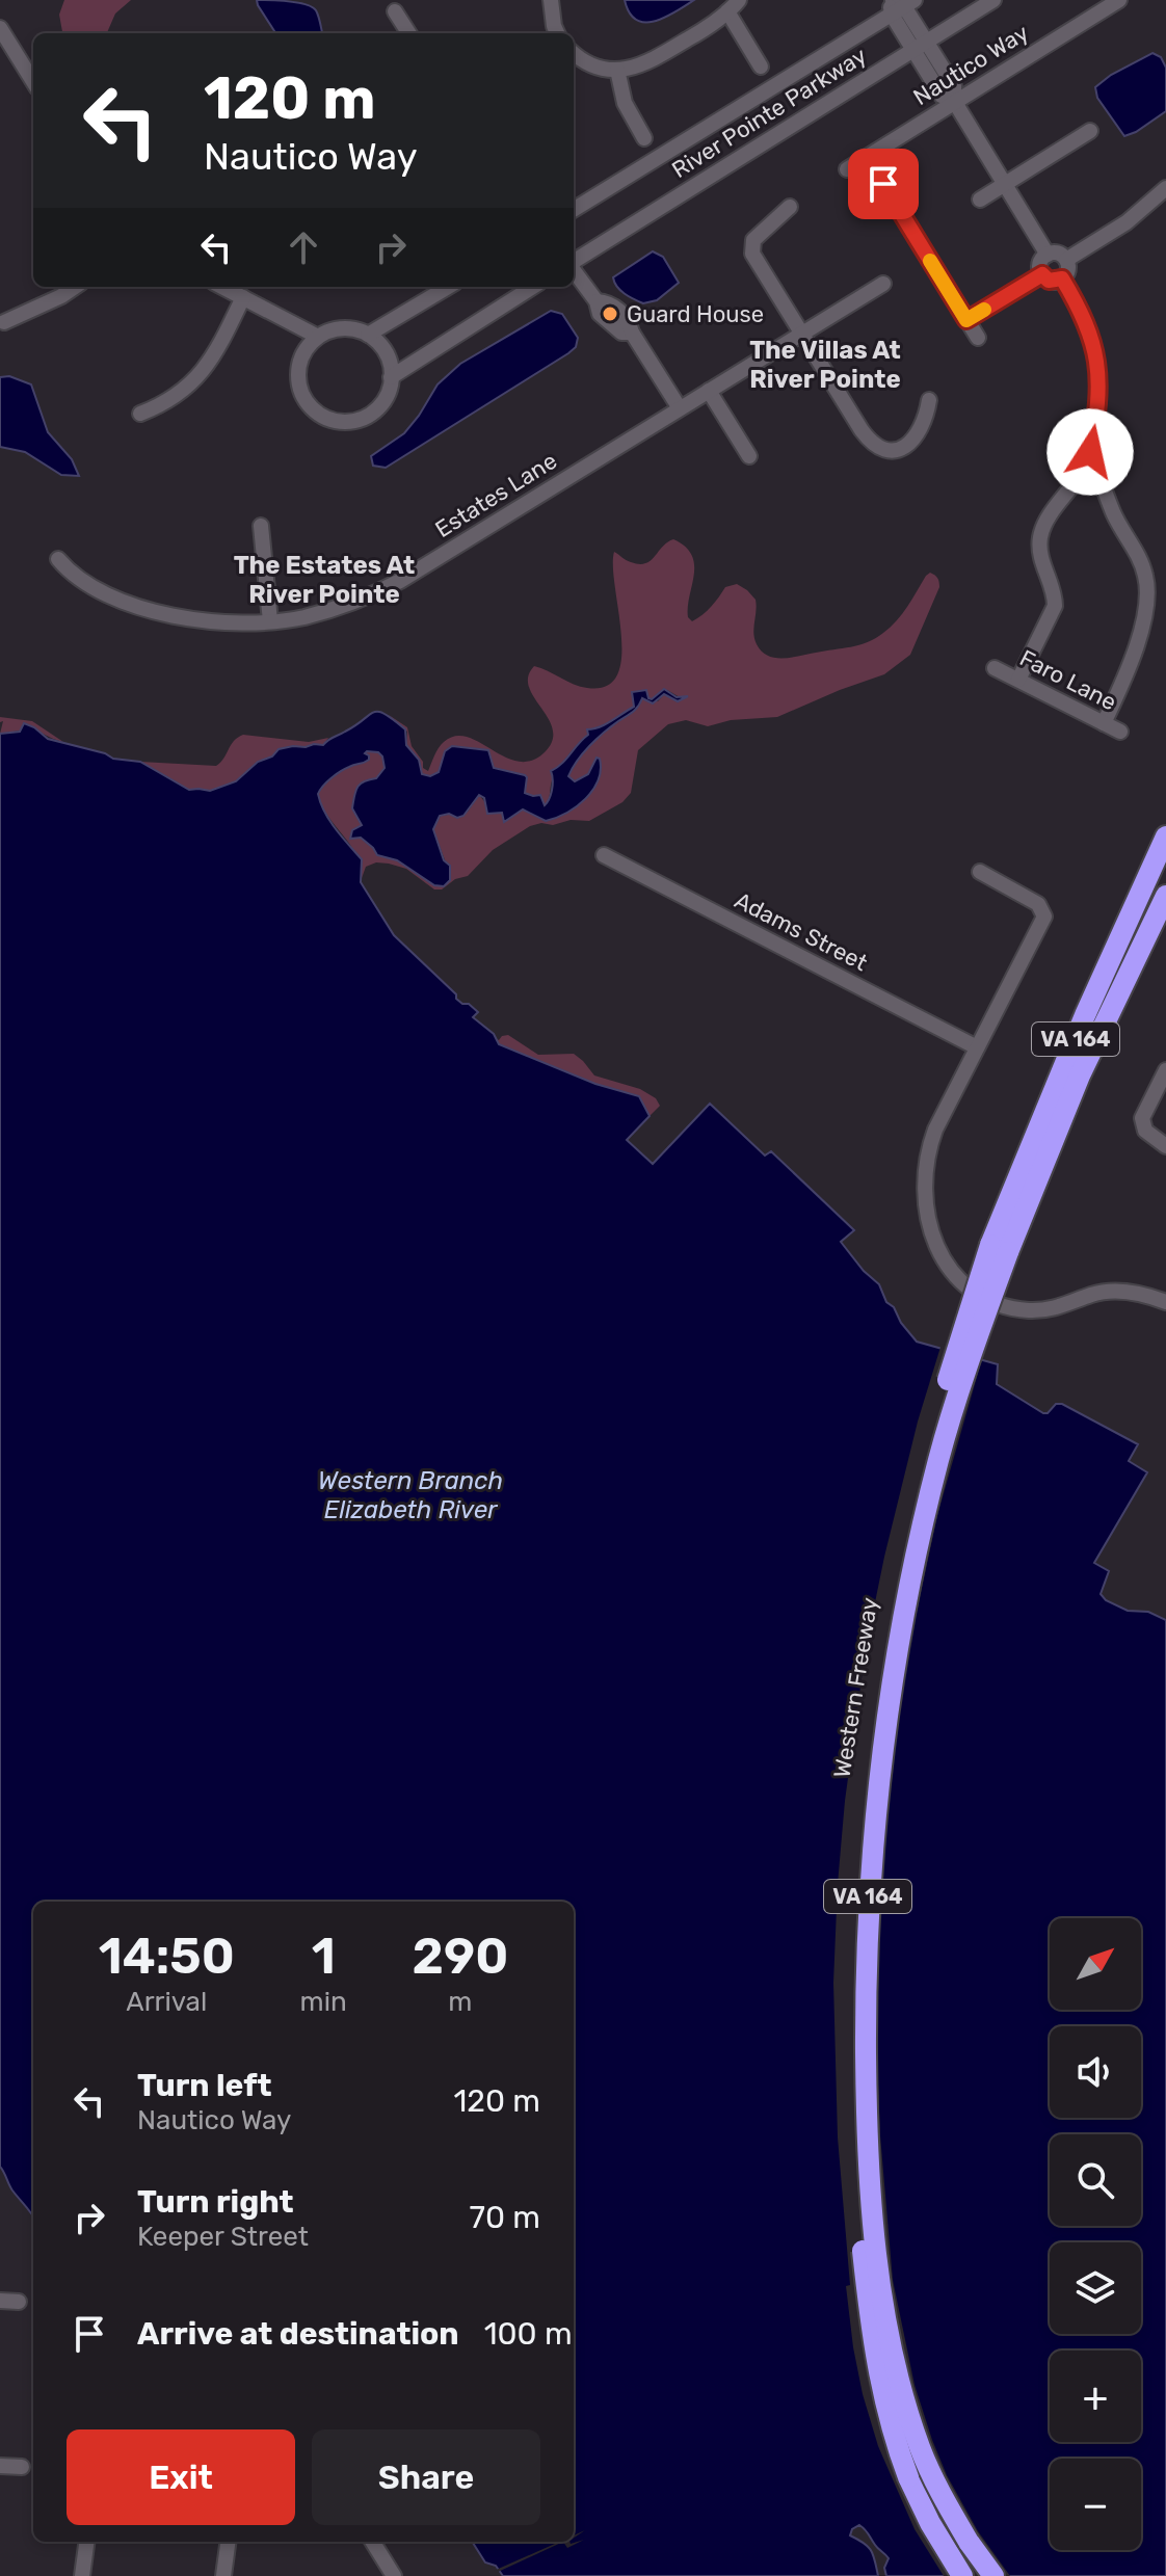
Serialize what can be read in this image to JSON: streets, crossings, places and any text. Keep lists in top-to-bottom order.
{
  "streets": {
    "highway": ["VA 164", "Western Freeway"],
    "street": [
      "Nautico Way",
      "River Pointe Parkway",
      "Estates Lane",
      "Faro Lane",
      "Adams Street"
    ]
  },
  "districts": ["The Villas At River Pointe", "The Estates At River Pointe"],
  "water": ["Western Branch Elizabeth River"],
  "places": ["Guard House"],
  "north": "top right",
  "page": {
    "turn": ["120 m", "Nautico Way"],
    "eta": [
      "14:50",
      "Arrival",
      "1",
      "min",
      "290",
      "m"
    ],
    "map_buttons": ["+", "−"],
    "list": [
      {
        "name": "Turn left",
        "note": "Nautico Way",
        "value": "120 m"
      },
      {
        "name": "Turn right",
        "note": "Keeper Street",
        "value": "70 m"
      },
      {
        "name": "Arrive at destination",
        "value": "100 m"
      }
    ],
    "buttons": ["Exit", "Share"]
  }
}
